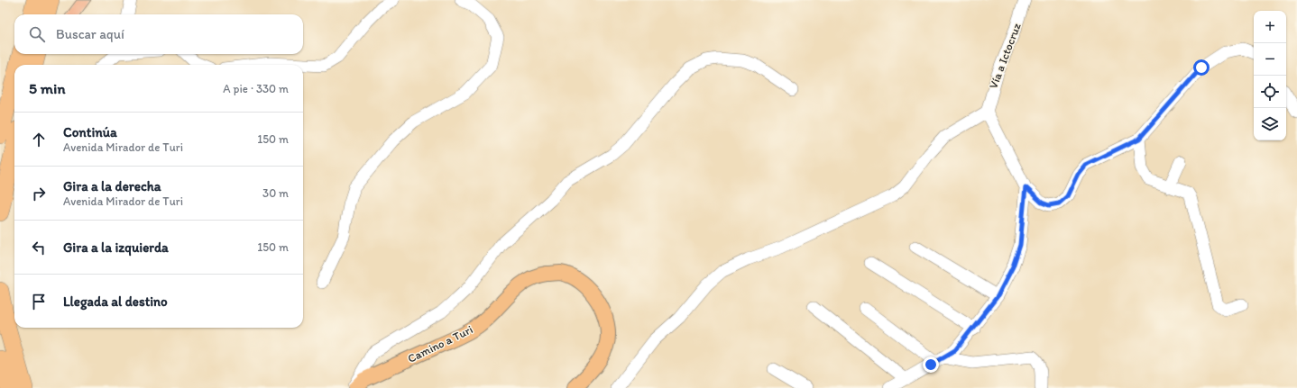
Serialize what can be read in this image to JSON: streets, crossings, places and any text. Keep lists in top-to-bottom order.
{
  "streets": {
    "main road": ["Camino a Turi"],
    "street": ["Vía a Ictocruz"]
  },
  "page": {
    "map_buttons": ["+", "−"],
    "search": "Buscar aquí",
    "heading": ["5 min", "A pie · 330 m"],
    "list": [
      ["Continúa", "Avenida Mirador de Turi", "150 m"],
      ["Gira a la derecha", "Avenida Mirador de Turi", "30 m"],
      ["Gira a la izquierda", "150 m"],
      "Llegada al destino"
    ]
  }
}
